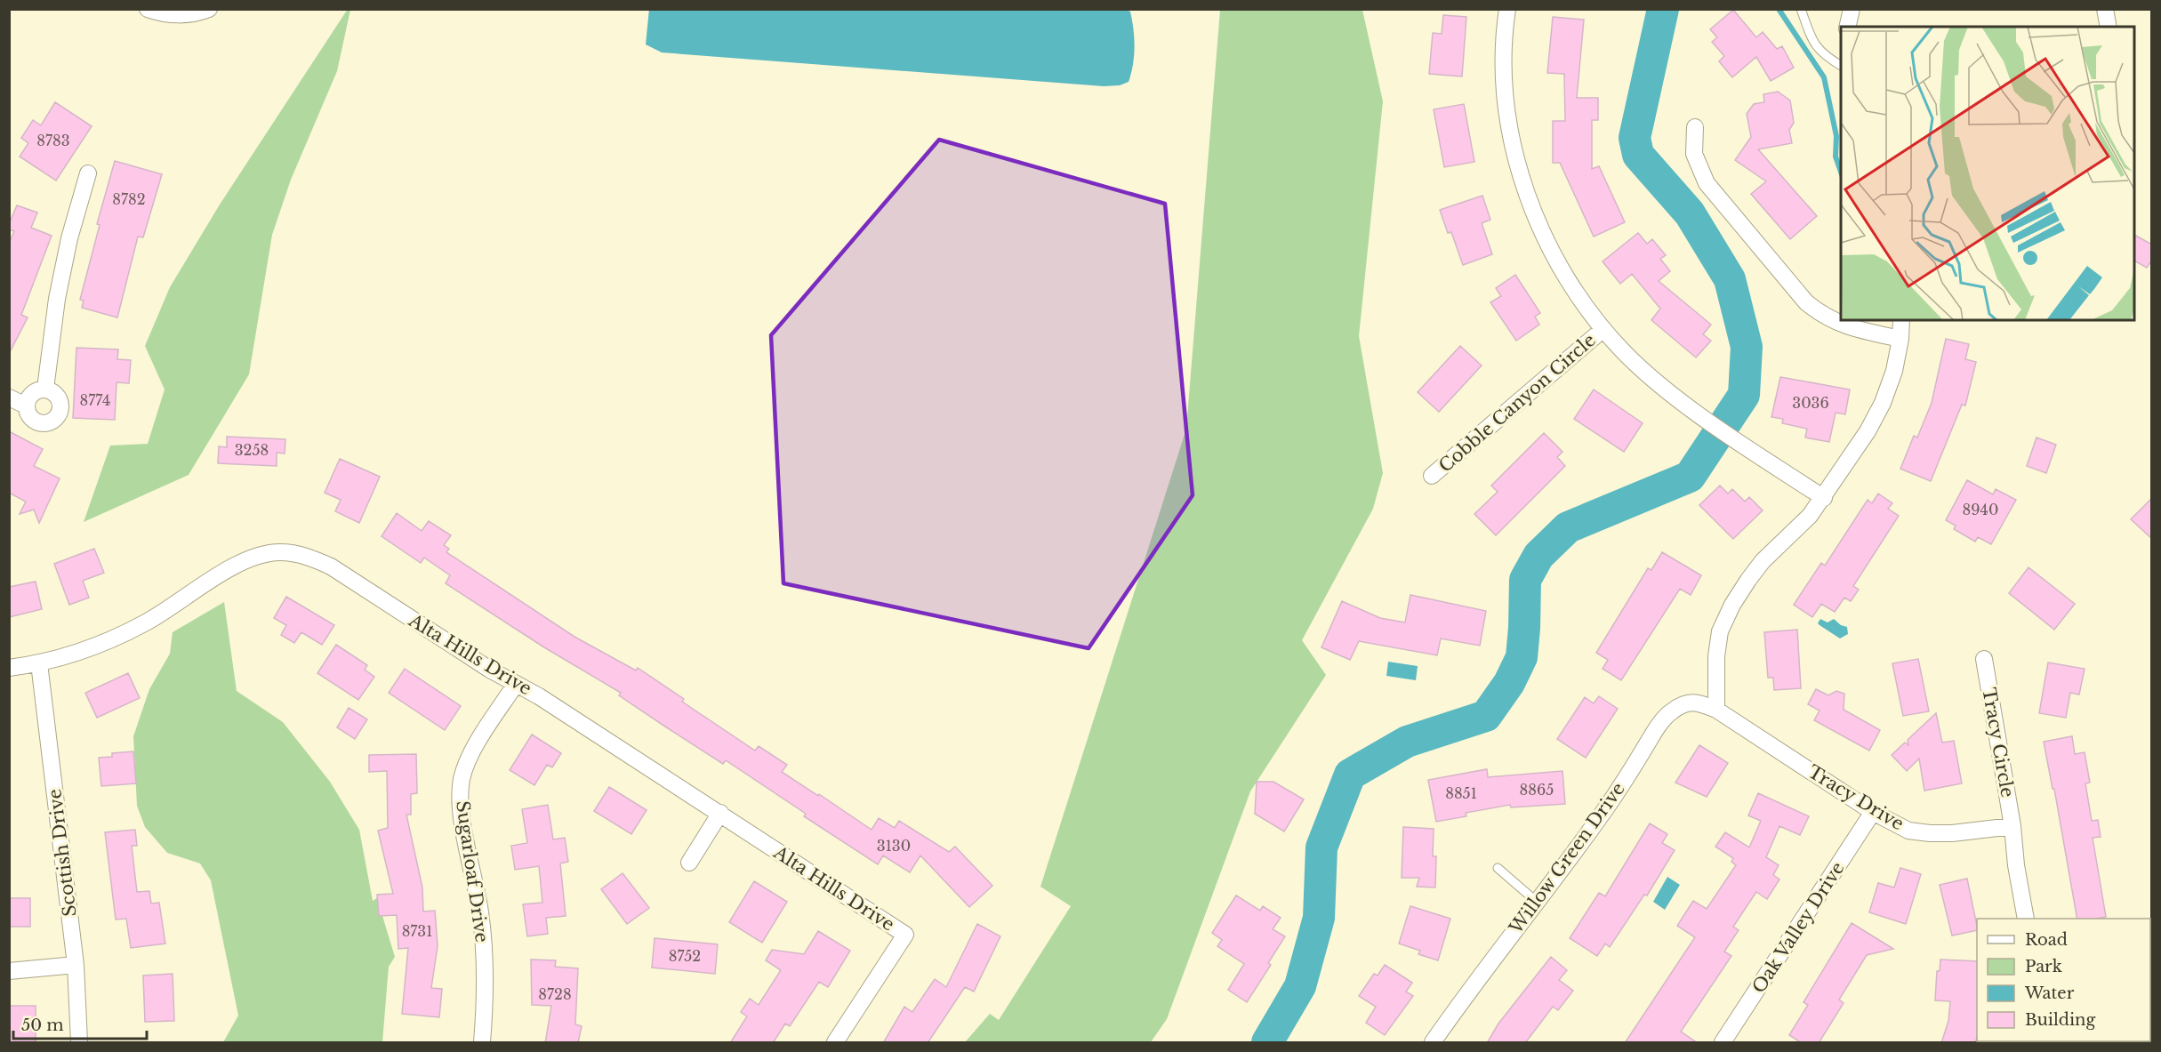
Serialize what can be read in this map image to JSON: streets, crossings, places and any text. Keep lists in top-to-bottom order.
{
  "streets": {
    "street": [
      "Cobble Canyon Circle",
      "Alta Hills Drive",
      "Tracy Circle",
      "Tracy Drive",
      "Scottish Drive",
      "Willow Green Drive",
      "Sugarloaf Drive",
      "Oak Valley Drive"
    ]
  },
  "crossings": [
    ["Alta Hills Drive", "Scottish Drive"],
    ["Alta Hills Drive", "Sugarloaf Drive"],
    ["Tracy Circle", "Tracy Drive"],
    ["Tracy Drive", "Willow Green Drive"],
    ["Tracy Drive", "Oak Valley Drive"]
  ],
  "house_numbers": [
    "8783",
    "8782",
    "8774",
    "3036",
    "3258",
    "8940",
    "8865",
    "8851",
    "3130",
    "8731",
    "8752",
    "8728"
  ],
  "legend": [
    "Road",
    "Park",
    "Water",
    "Building"
  ],
  "scale_bar": "50 m"
}
